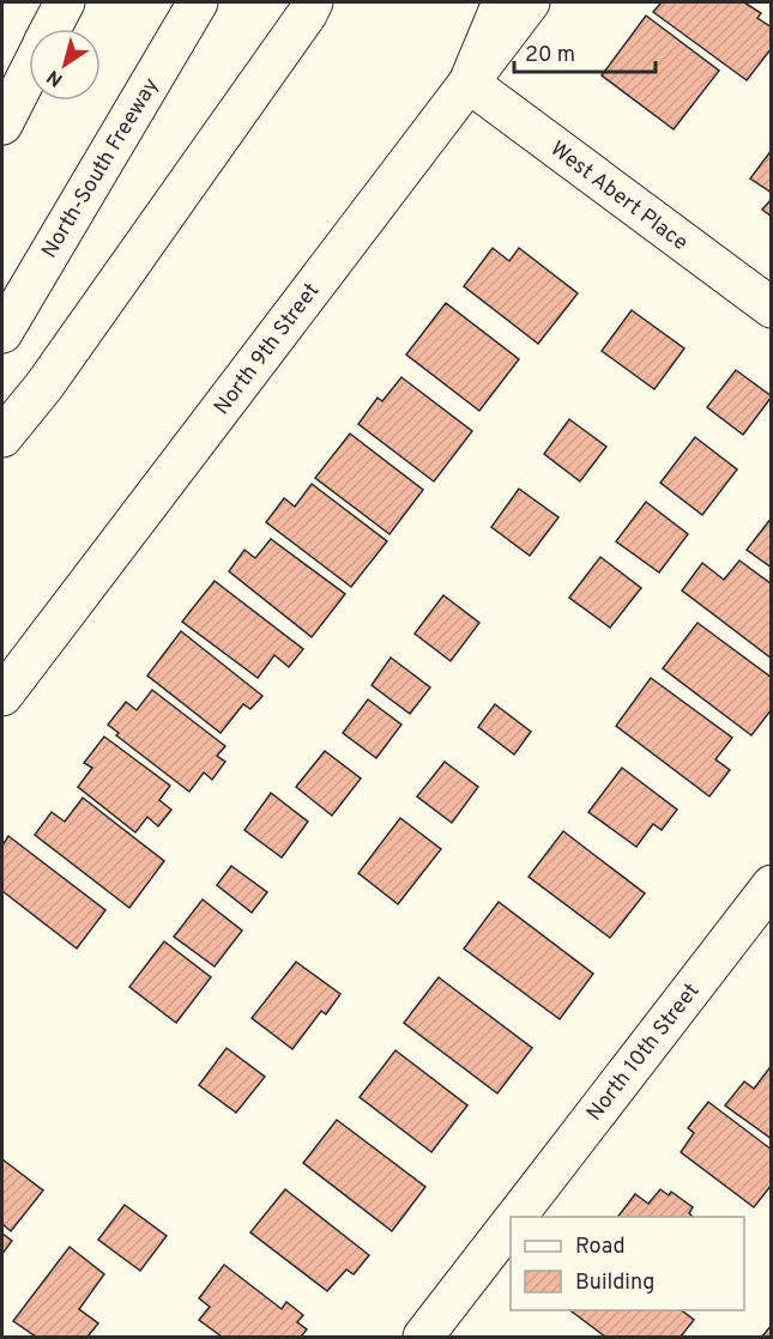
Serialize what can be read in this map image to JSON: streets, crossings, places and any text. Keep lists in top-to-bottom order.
{
  "streets": {
    "main road": [
      "North-South Freeway",
      "West Abert Place",
      "North 9th Street",
      "North 10th Street"
    ]
  },
  "crossings": [
    ["West Abert Place", "North 9th Street"]
  ],
  "legend": ["Road", "Building"],
  "scale_bar": "20 m",
  "north": "bottom left"
}
